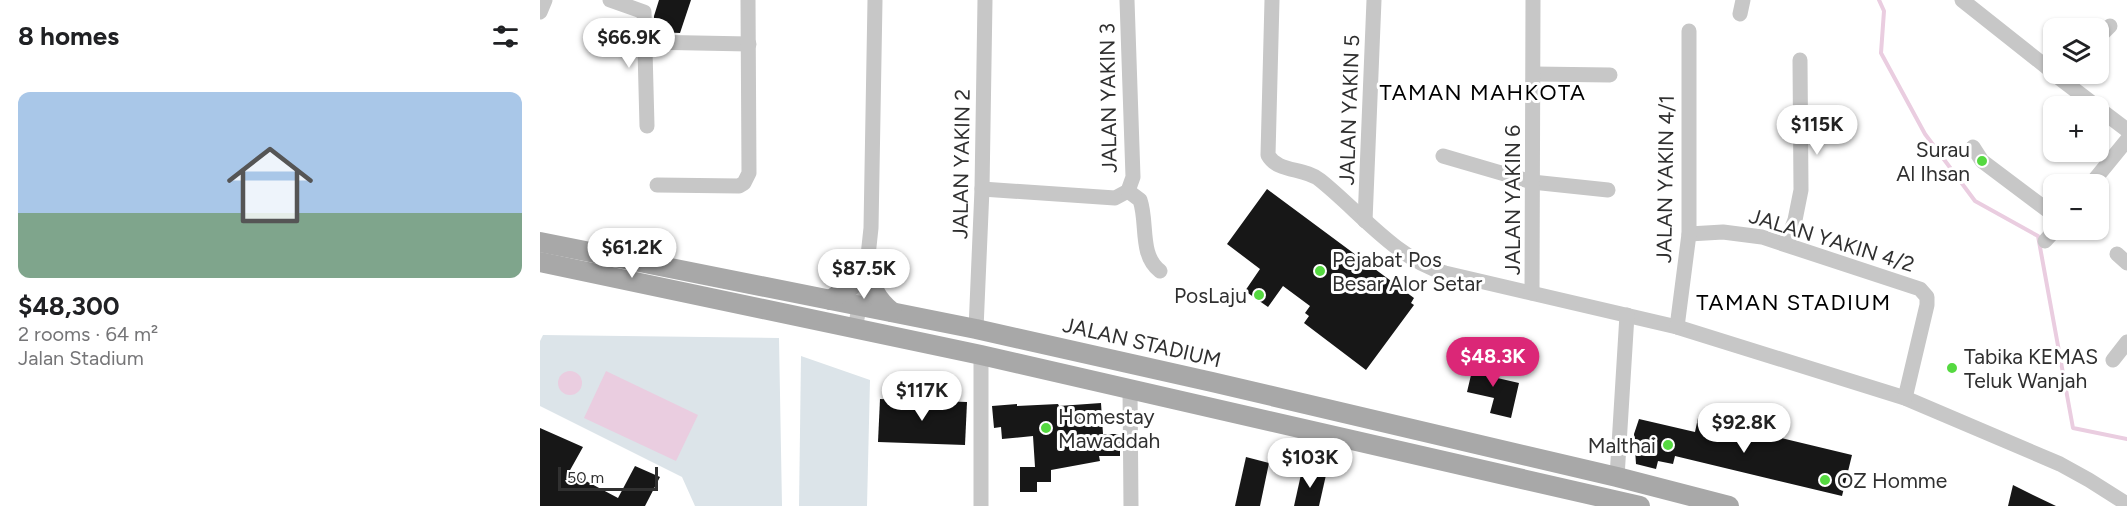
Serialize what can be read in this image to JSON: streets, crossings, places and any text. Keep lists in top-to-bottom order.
{
  "streets": {
    "main road": ["JALAN STADIUM"],
    "street": [
      "JALAN YAKIN 3",
      "JALAN YAKIN 5",
      "JALAN YAKIN 2",
      "JALAN YAKIN 4/1",
      "JALAN YAKIN 6",
      "JALAN YAKIN 4/2"
    ]
  },
  "crossings": [
    ["JALAN YAKIN 3", "JALAN YAKIN 2"],
    ["JALAN YAKIN 2", "JALAN STADIUM"],
    ["JALAN YAKIN 4/1", "JALAN YAKIN 4/2"]
  ],
  "districts": ["TAMAN MAHKOTA", "TAMAN STADIUM"],
  "places": [
    "Surau Al Ihsan",
    "Pejabat Pos Besar Alor Setar",
    "PosLaju",
    "Tabika KEMAS Teluk Wanjah",
    "Homestay Mawaddah",
    "Malthai",
    "OZ Homme"
  ],
  "scale_bar": "50 m",
  "page": {
    "heading": "8 homes",
    "map_buttons": ["+", "−"],
    "price": [
      "$66.9K",
      "$115K",
      "$61.2K",
      "$87.5K",
      "$48.3K",
      "$117K",
      "$92.8K",
      "$103K"
    ],
    "list": [
      {
        "name": "$48,300",
        "note": "2 rooms · 64 m² · Jalan Stadium"
      }
    ],
    "scale": "50 m"
  }
}
